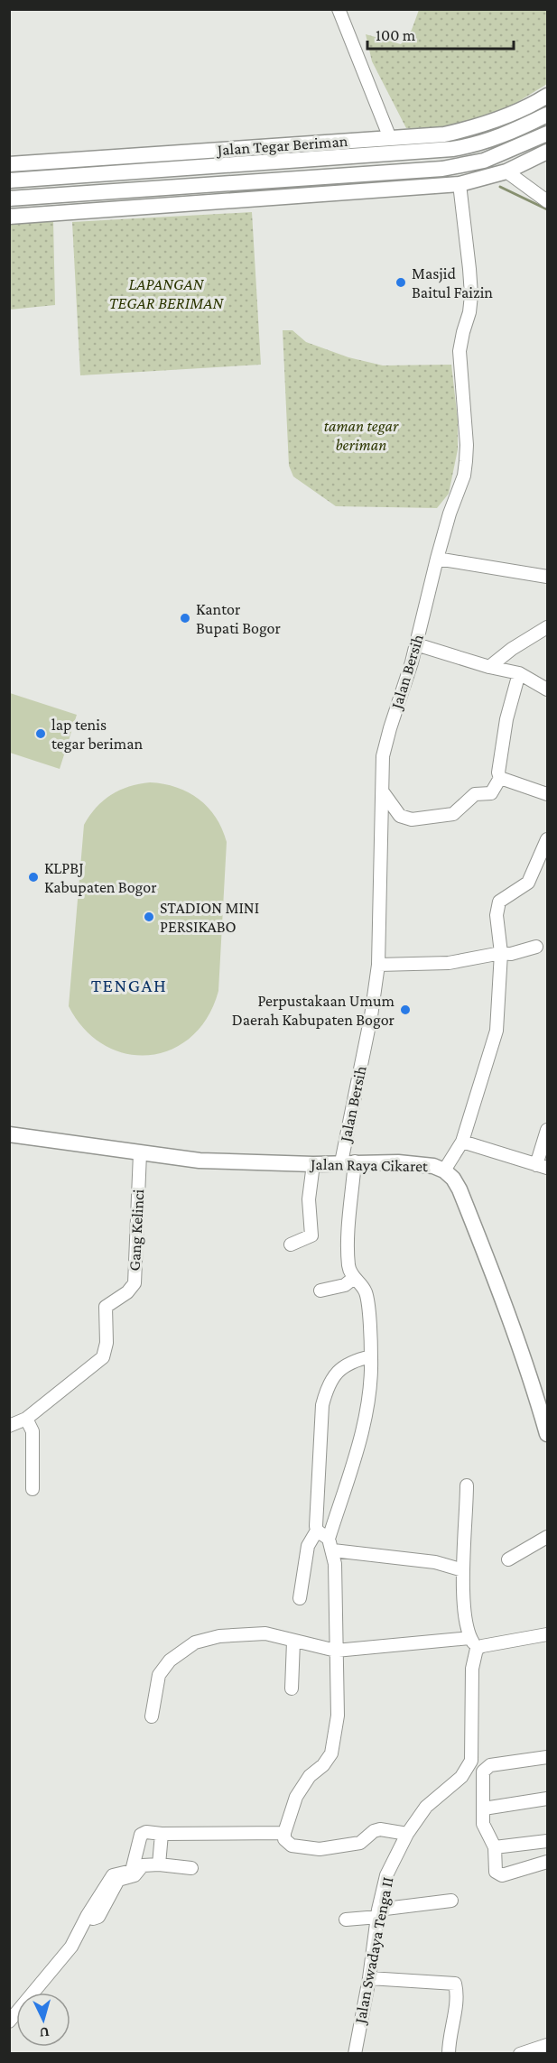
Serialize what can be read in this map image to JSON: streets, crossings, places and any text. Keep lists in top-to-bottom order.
{
  "streets": {
    "main road": ["Jalan Tegar Beriman", "Jalan Raya Cikaret"],
    "street": ["Jalan Bersih", "Gang Kelinci", "Jalan Swadaya Tenga II"]
  },
  "crossings": [
    ["Jalan Bersih", "Jalan Raya Cikaret"],
    ["Jalan Raya Cikaret", "Gang Kelinci"]
  ],
  "districts": ["TENGAH"],
  "parks": ["LAPANGAN TEGAR BERIMAN", "taman tegar beriman"],
  "places": [
    "Masjid Baitul Faizin",
    "Kantor Bupati Bogor",
    "lap tenis tegar beriman",
    "KLPBJ Kabupaten Bogor",
    "STADION MINI PERSIKABO",
    "Perpustakaan Umum Daerah Kabupaten Bogor"
  ],
  "scale_bar": "100 m",
  "north": "bottom"
}
